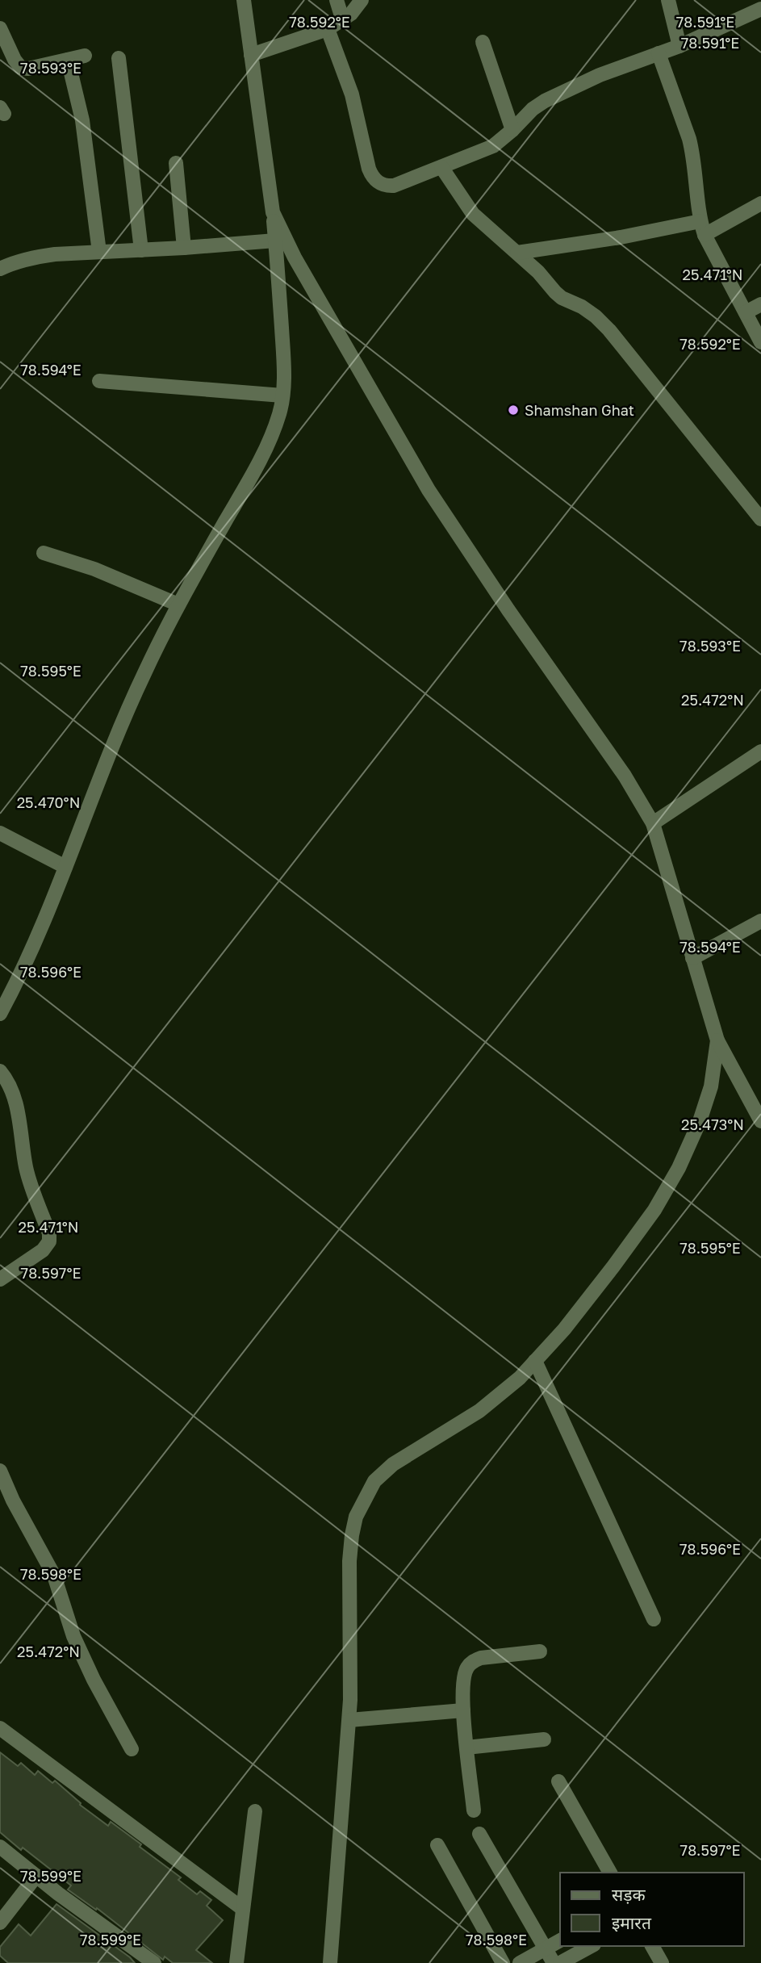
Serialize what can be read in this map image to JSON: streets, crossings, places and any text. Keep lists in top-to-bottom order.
{
  "places": ["Shamshan Ghat"],
  "legend": ["सड़क", "इमारत"],
  "coordinates": [
    "78.592°E",
    "78.591°E",
    "78.593°E",
    "25.471°N",
    "78.594°E",
    "78.595°E",
    "25.472°N",
    "25.470°N",
    "78.596°E",
    "25.473°N",
    "78.597°E",
    "78.598°E",
    "78.599°E"
  ]
}
